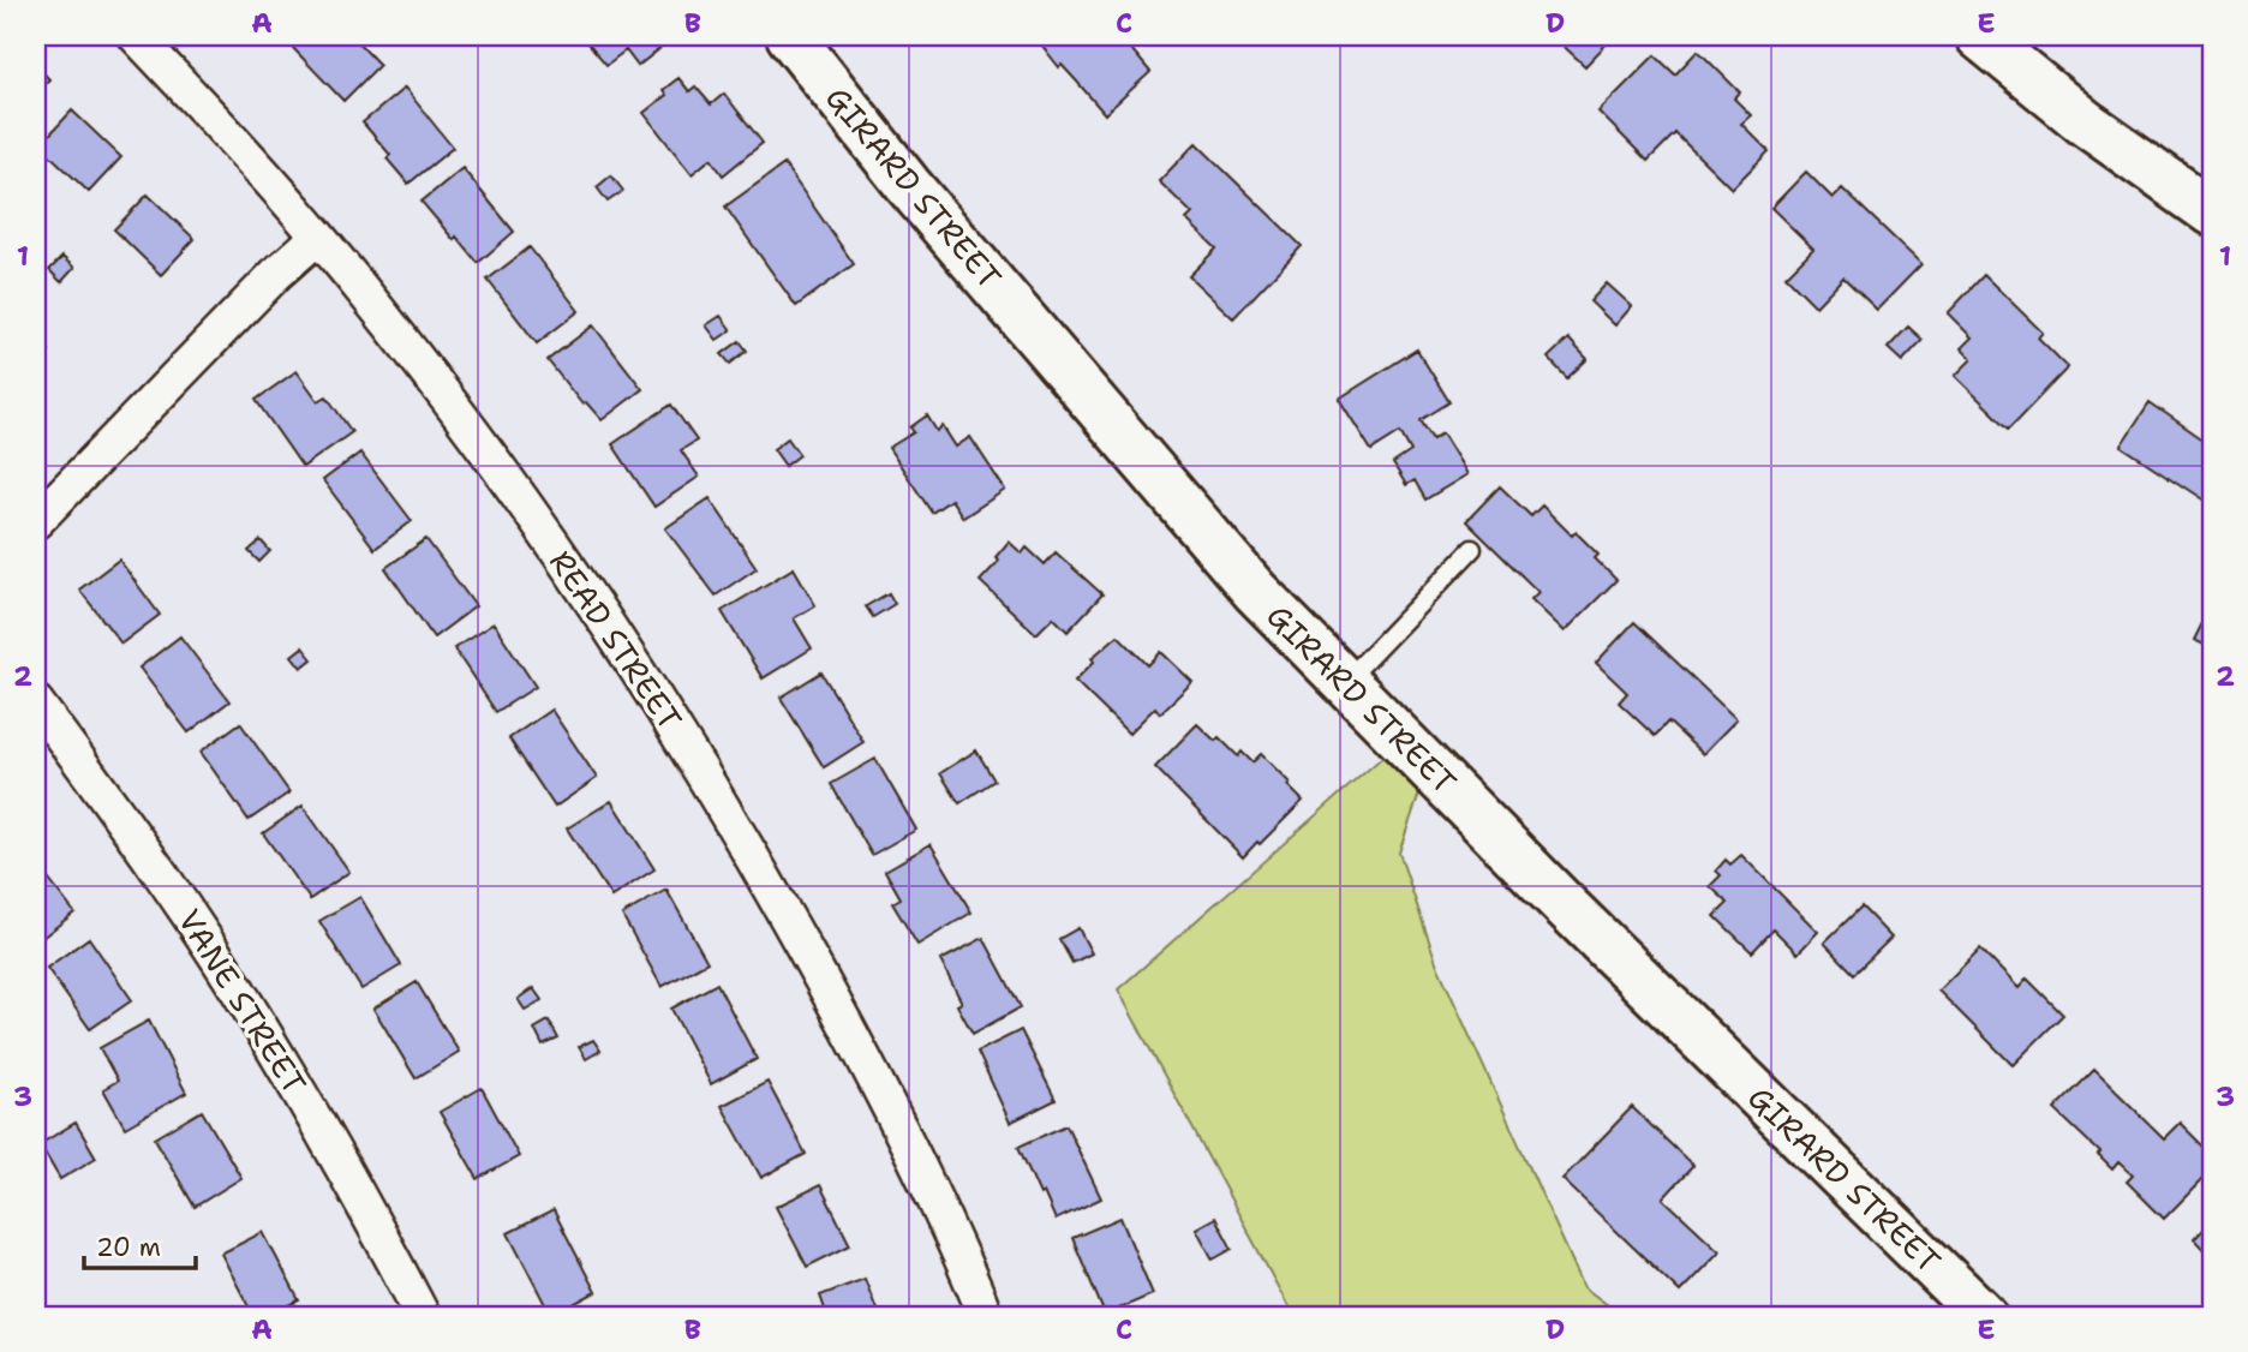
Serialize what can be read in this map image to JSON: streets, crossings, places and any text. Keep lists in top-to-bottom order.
{
  "streets": {
    "street": ["GIRARD STREET", "READ STREET", "VANE STREET"]
  },
  "scale_bar": "20 m",
  "grid": {
    "columns": [
      "A",
      "B",
      "C",
      "D",
      "E"
    ],
    "rows": ["1", "2", "3"]
  }
}
